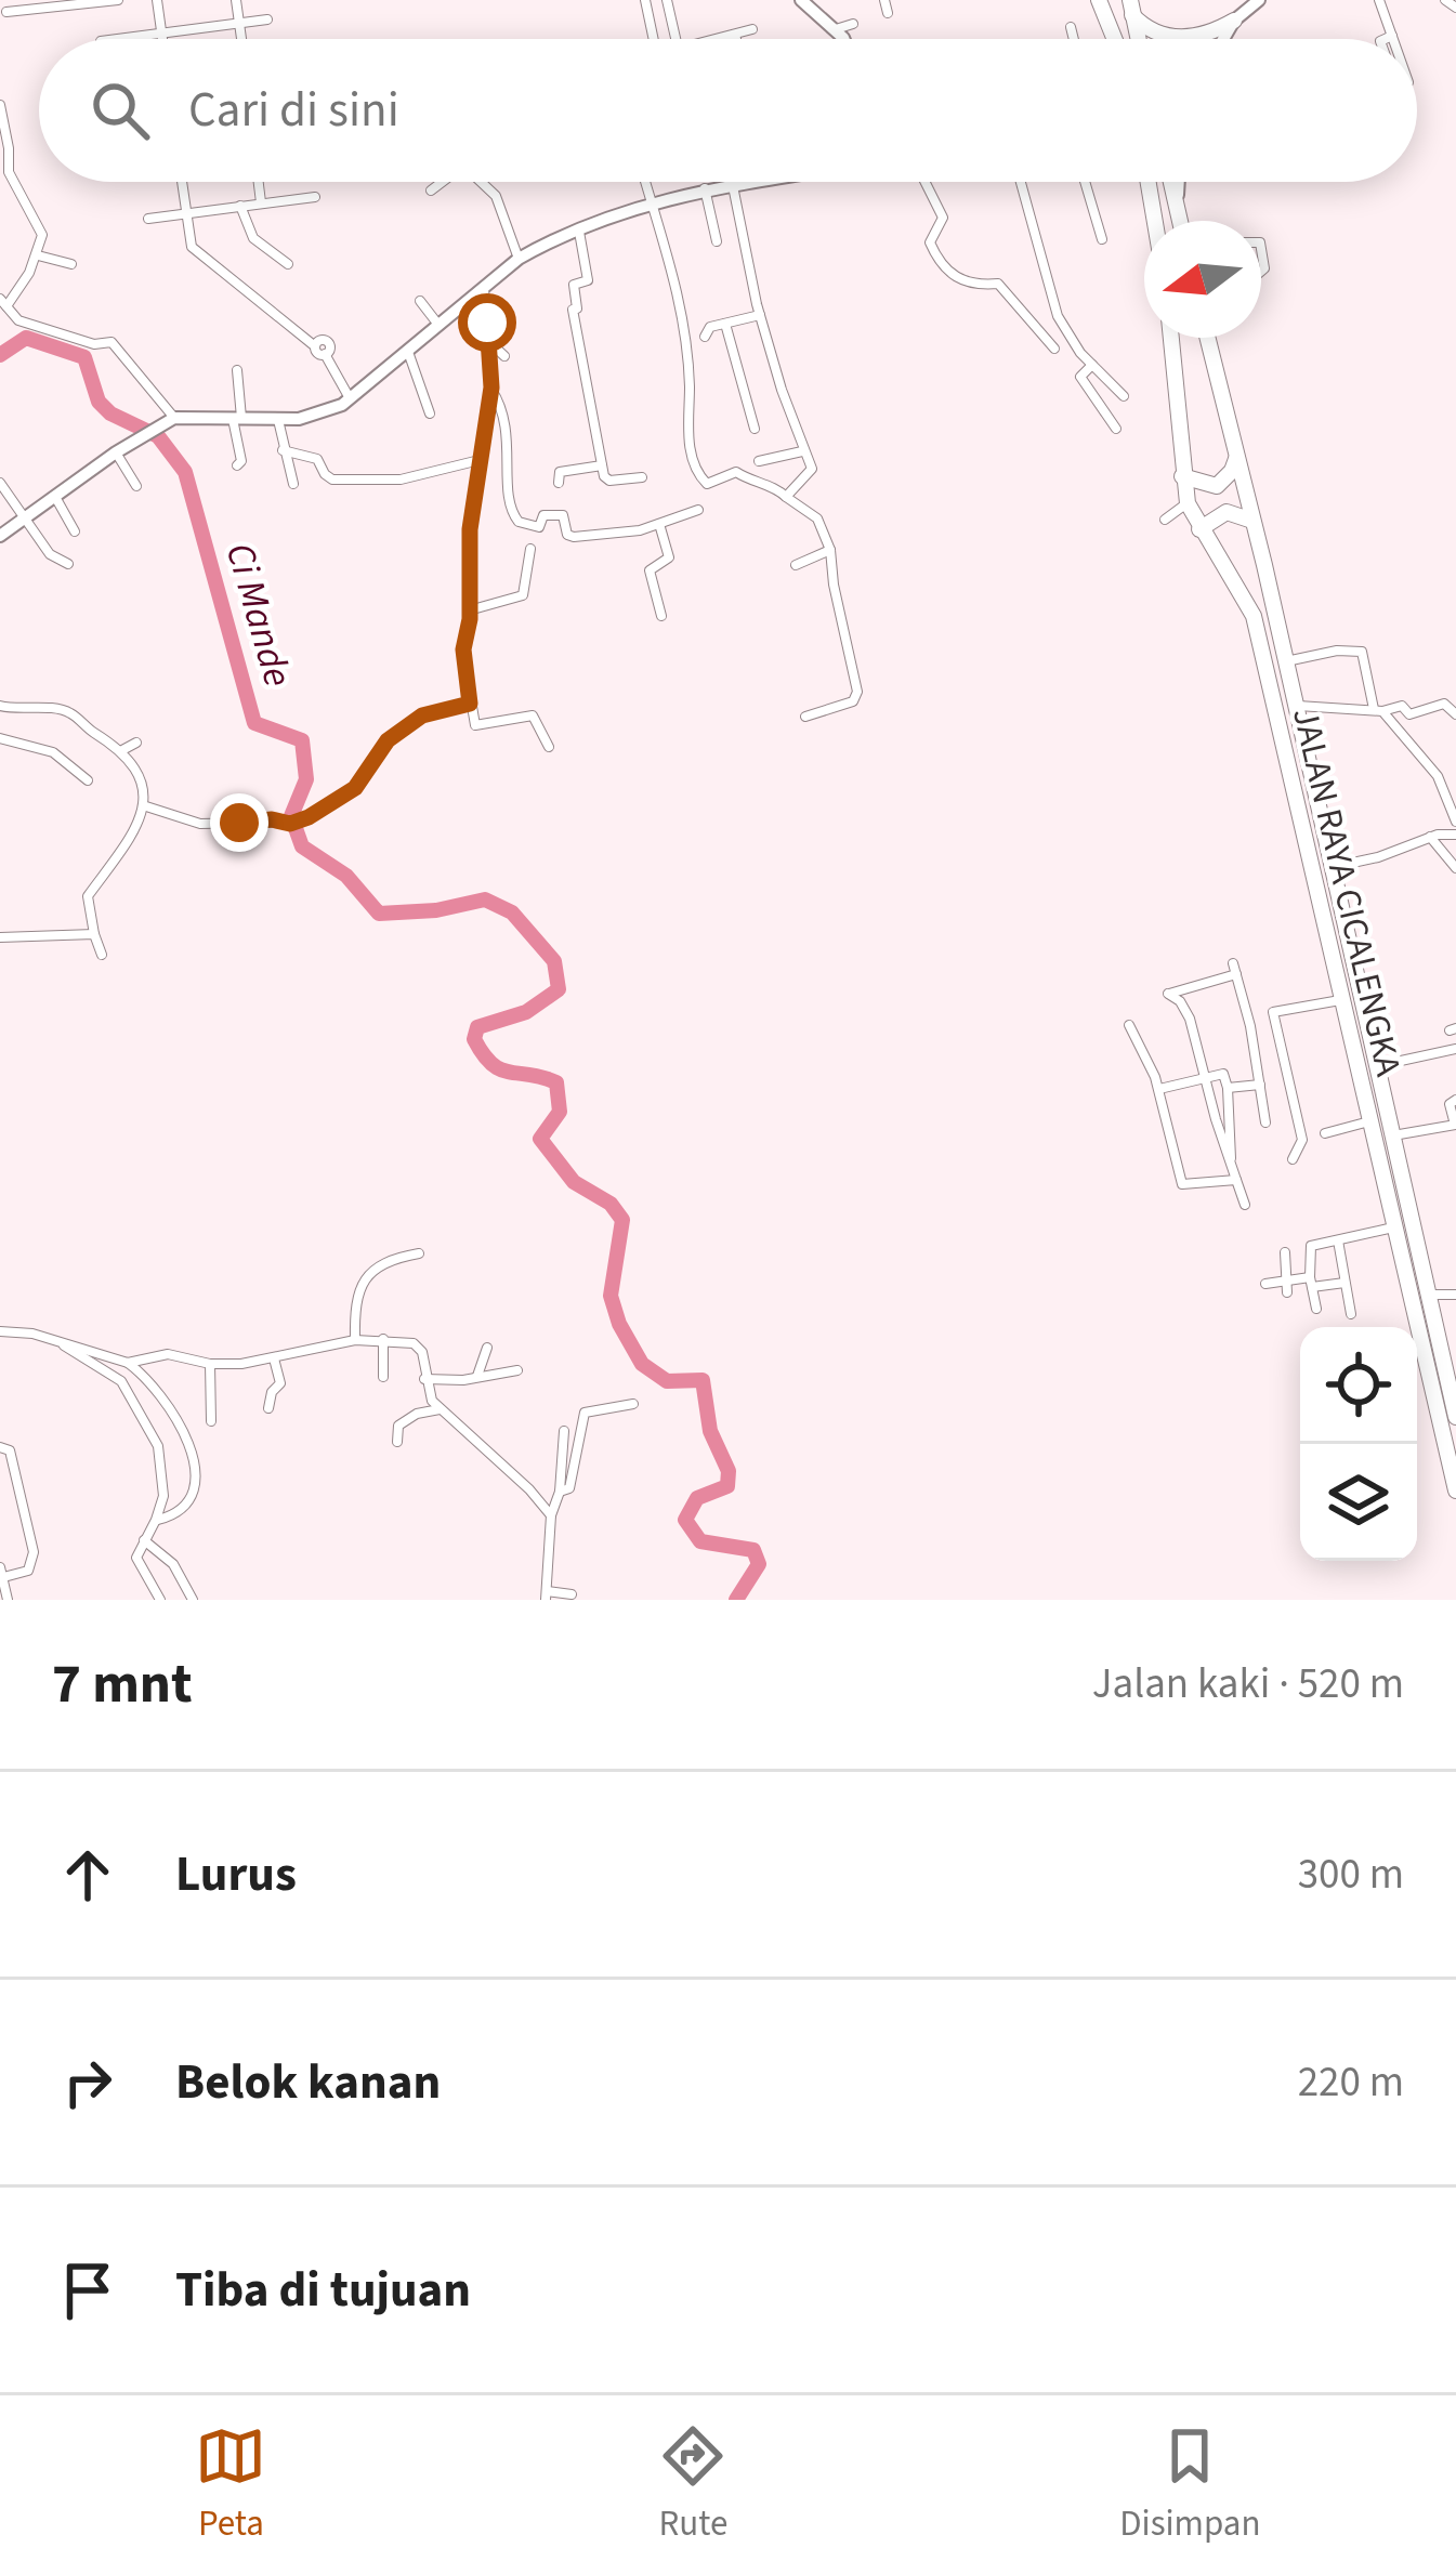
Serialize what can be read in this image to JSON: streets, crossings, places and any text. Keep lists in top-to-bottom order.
{
  "streets": {
    "highway": ["JALAN RAYA CICALENGKA"]
  },
  "water": ["Ci Mande"],
  "north": "left",
  "page": {
    "search": "Cari di sini",
    "heading": ["7 mnt", "Jalan kaki · 520 m"],
    "list": [
      ["Lurus", "300 m"],
      ["Belok kanan", "220 m"],
      "Tiba di tujuan"
    ],
    "nav": ["Peta", "Rute", "Disimpan"]
  }
}
